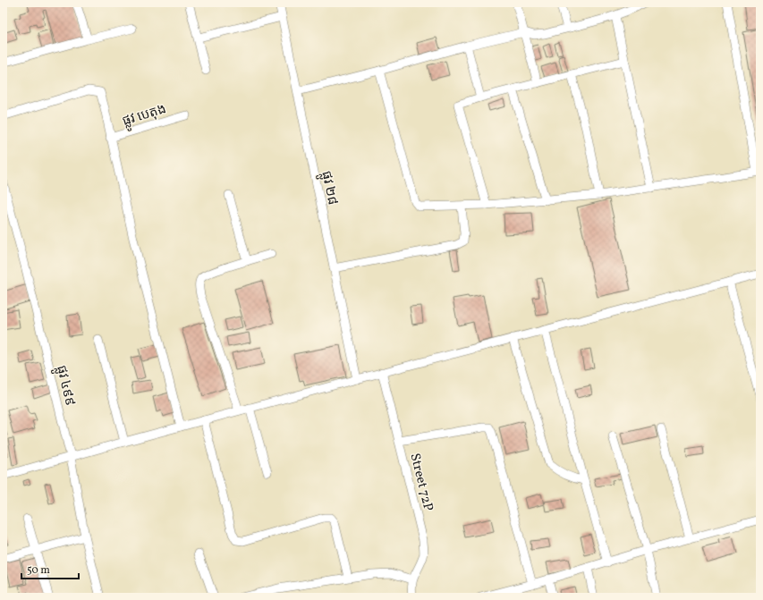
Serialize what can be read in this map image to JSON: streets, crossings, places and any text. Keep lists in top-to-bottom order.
{
  "streets": {
    "street": [
      "ផ្លូវ បេតុង",
      "ផ្លូវ ២៨",
      "ផ្លូវ ៤៩៩",
      "Street 72P"
    ]
  },
  "scale_bar": "50 m"
}
